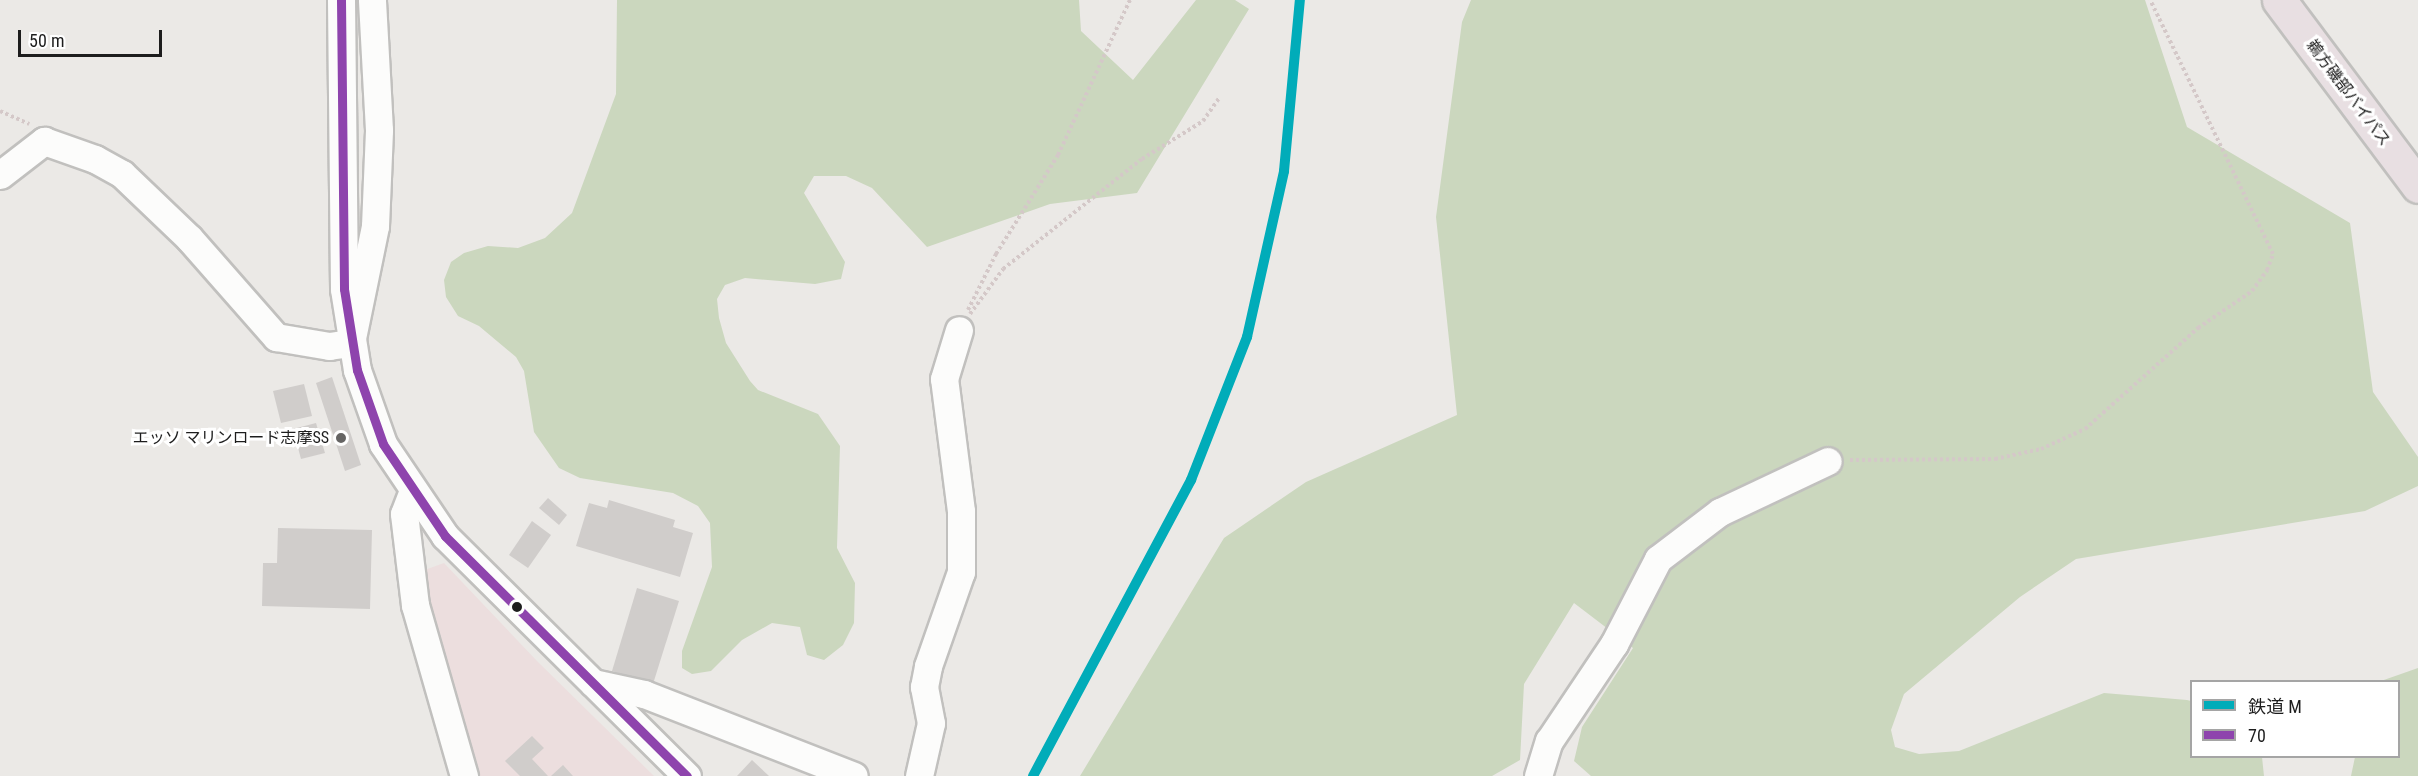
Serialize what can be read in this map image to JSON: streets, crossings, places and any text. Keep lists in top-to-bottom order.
{
  "streets": {
    "highway": ["鵜方磯部バイパス"]
  },
  "places": ["エッソ マリンロード志摩SS"],
  "lines": ["rail line M", "transit line 70"],
  "legend": ["鉄道 M", "70"],
  "scale_bar": "50 m"
}
